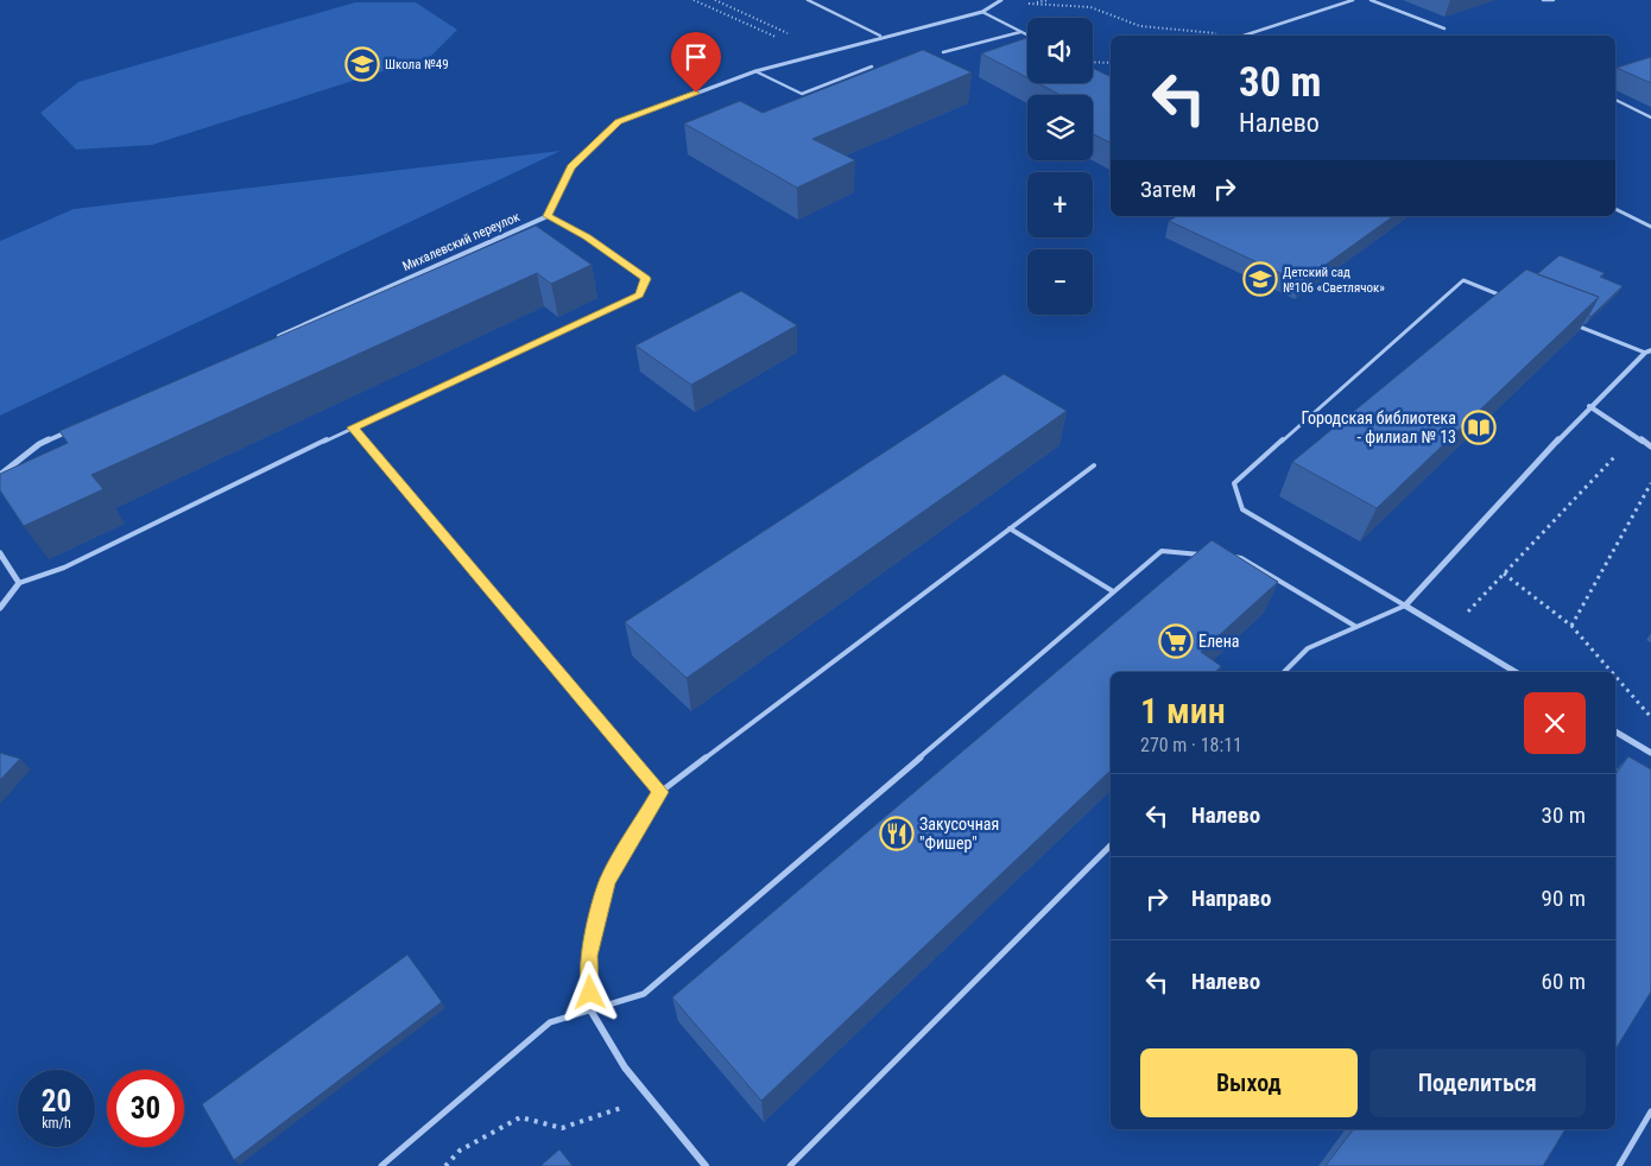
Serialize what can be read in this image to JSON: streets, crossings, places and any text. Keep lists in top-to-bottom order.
{
  "streets": {
    "street": ["Михалевский переулок"]
  },
  "places": {
    "school or university": ["Школа №49", "Детский сад №106 «Светлячок»"],
    "library": ["Городская библиотека - филиал № 13"],
    "supermarket": ["Елена"],
    "restaurant": ["Закусочная \"Фишер\""]
  },
  "page": {
    "map_buttons": ["+", "−"],
    "turn": ["30 m", "Налево"],
    "then": "Затем",
    "heading": ["1 мин", "270 m · 18:11"],
    "list": [
      {
        "name": "Налево",
        "value": "30 m"
      },
      {
        "name": "Направо",
        "value": "90 m"
      },
      {
        "name": "Налево",
        "value": "60 m"
      }
    ],
    "buttons": ["Выход", "Поделиться"],
    "speed": "20 km/h",
    "limit": "30"
  }
}
